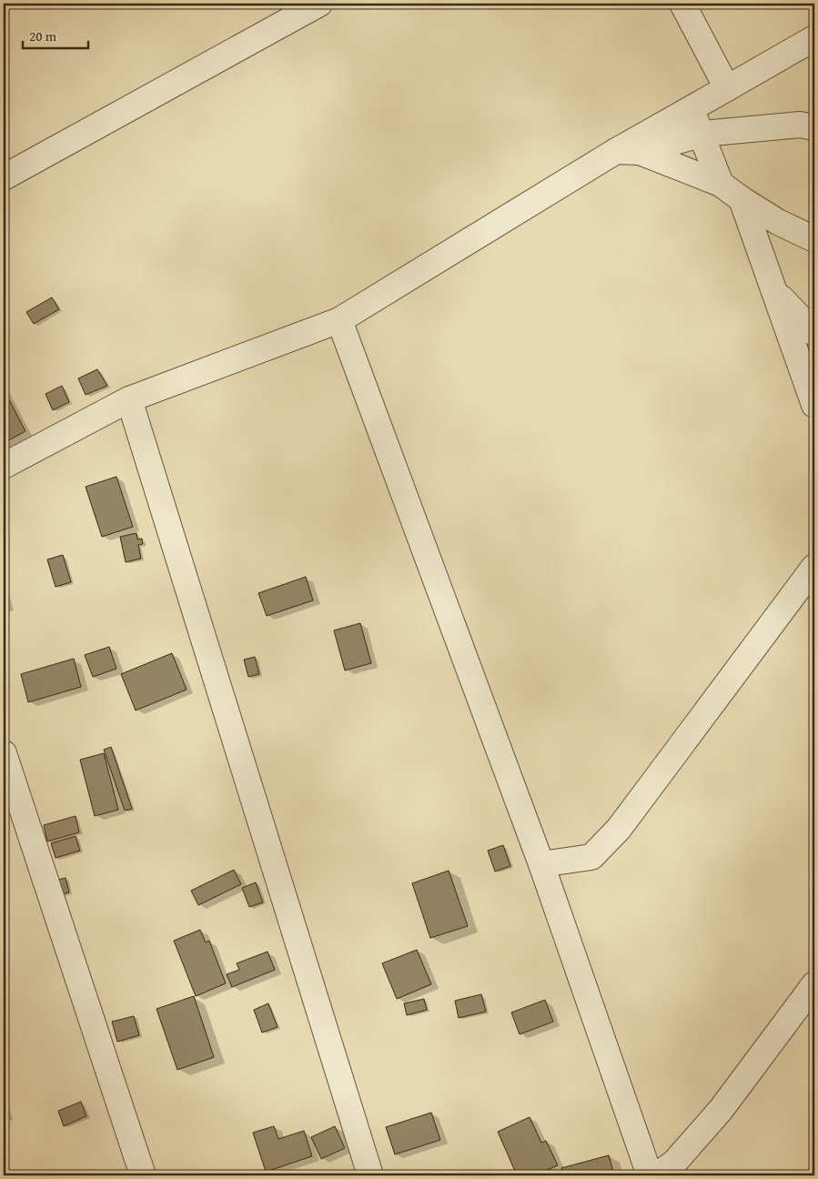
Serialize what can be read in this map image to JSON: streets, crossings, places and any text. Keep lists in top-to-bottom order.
{
  "scale_bar": "20 m"
}
